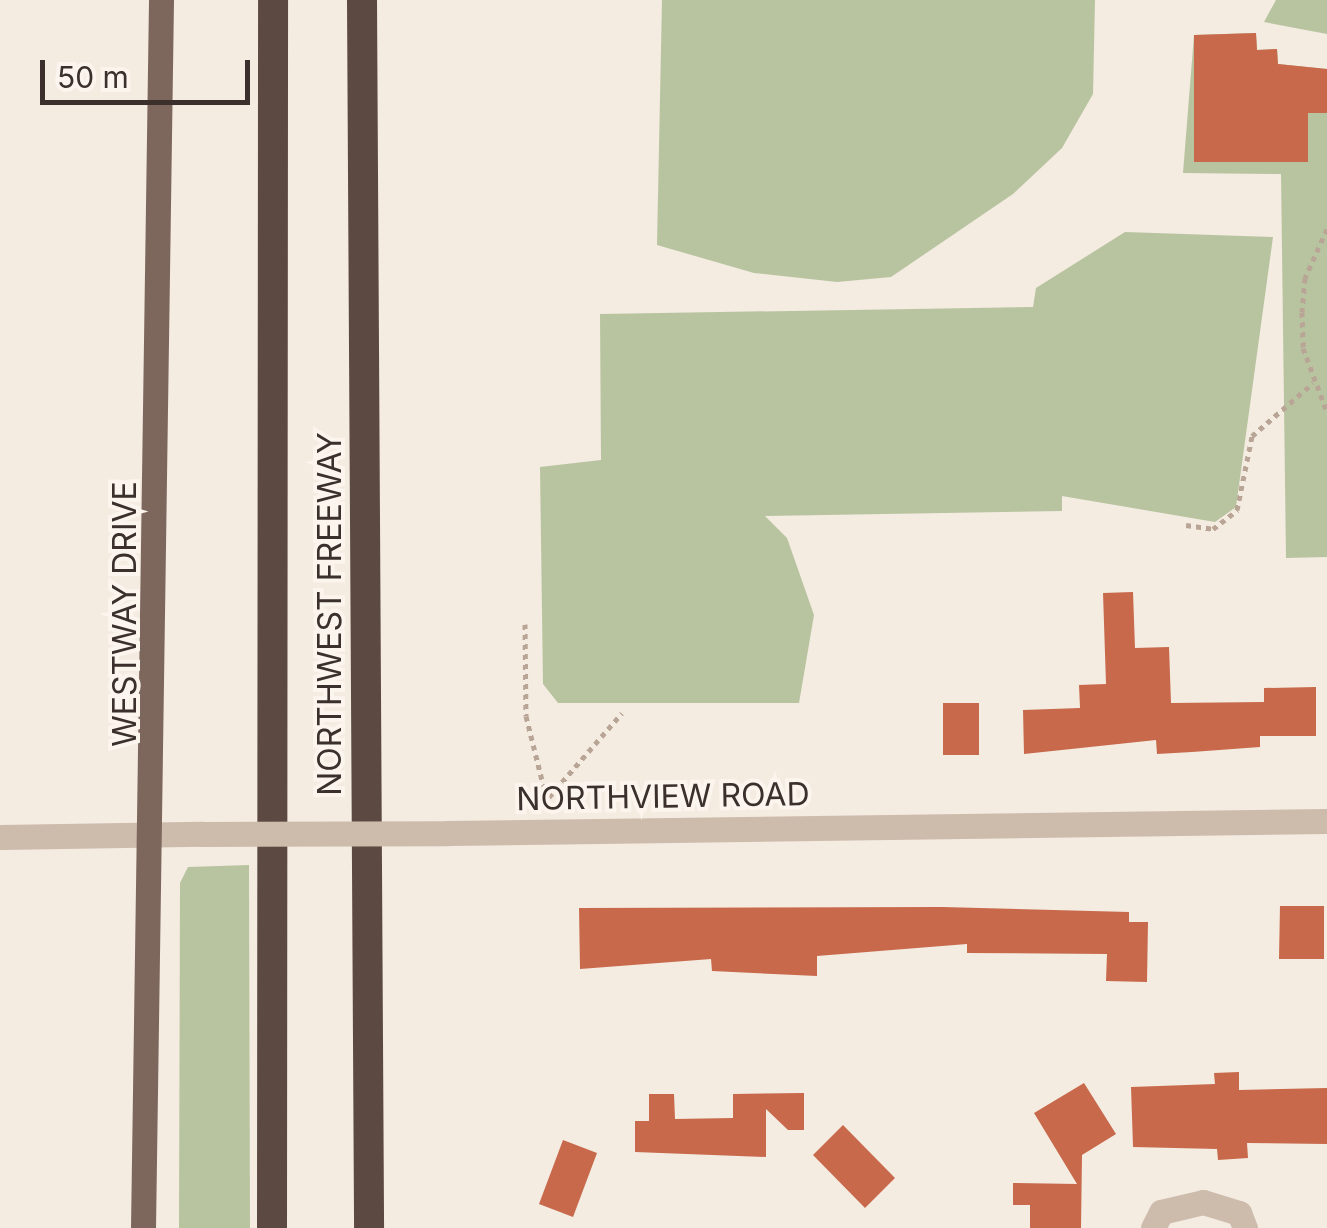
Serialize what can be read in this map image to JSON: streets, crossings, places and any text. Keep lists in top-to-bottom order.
{
  "streets": {
    "highway": ["NORTHWEST FREEWAY"],
    "main road": ["WESTWAY DRIVE"],
    "street": ["NORTHVIEW ROAD"]
  },
  "crossings": [
    ["WESTWAY DRIVE", "NORTHVIEW ROAD"]
  ],
  "scale_bar": "50 m"
}
